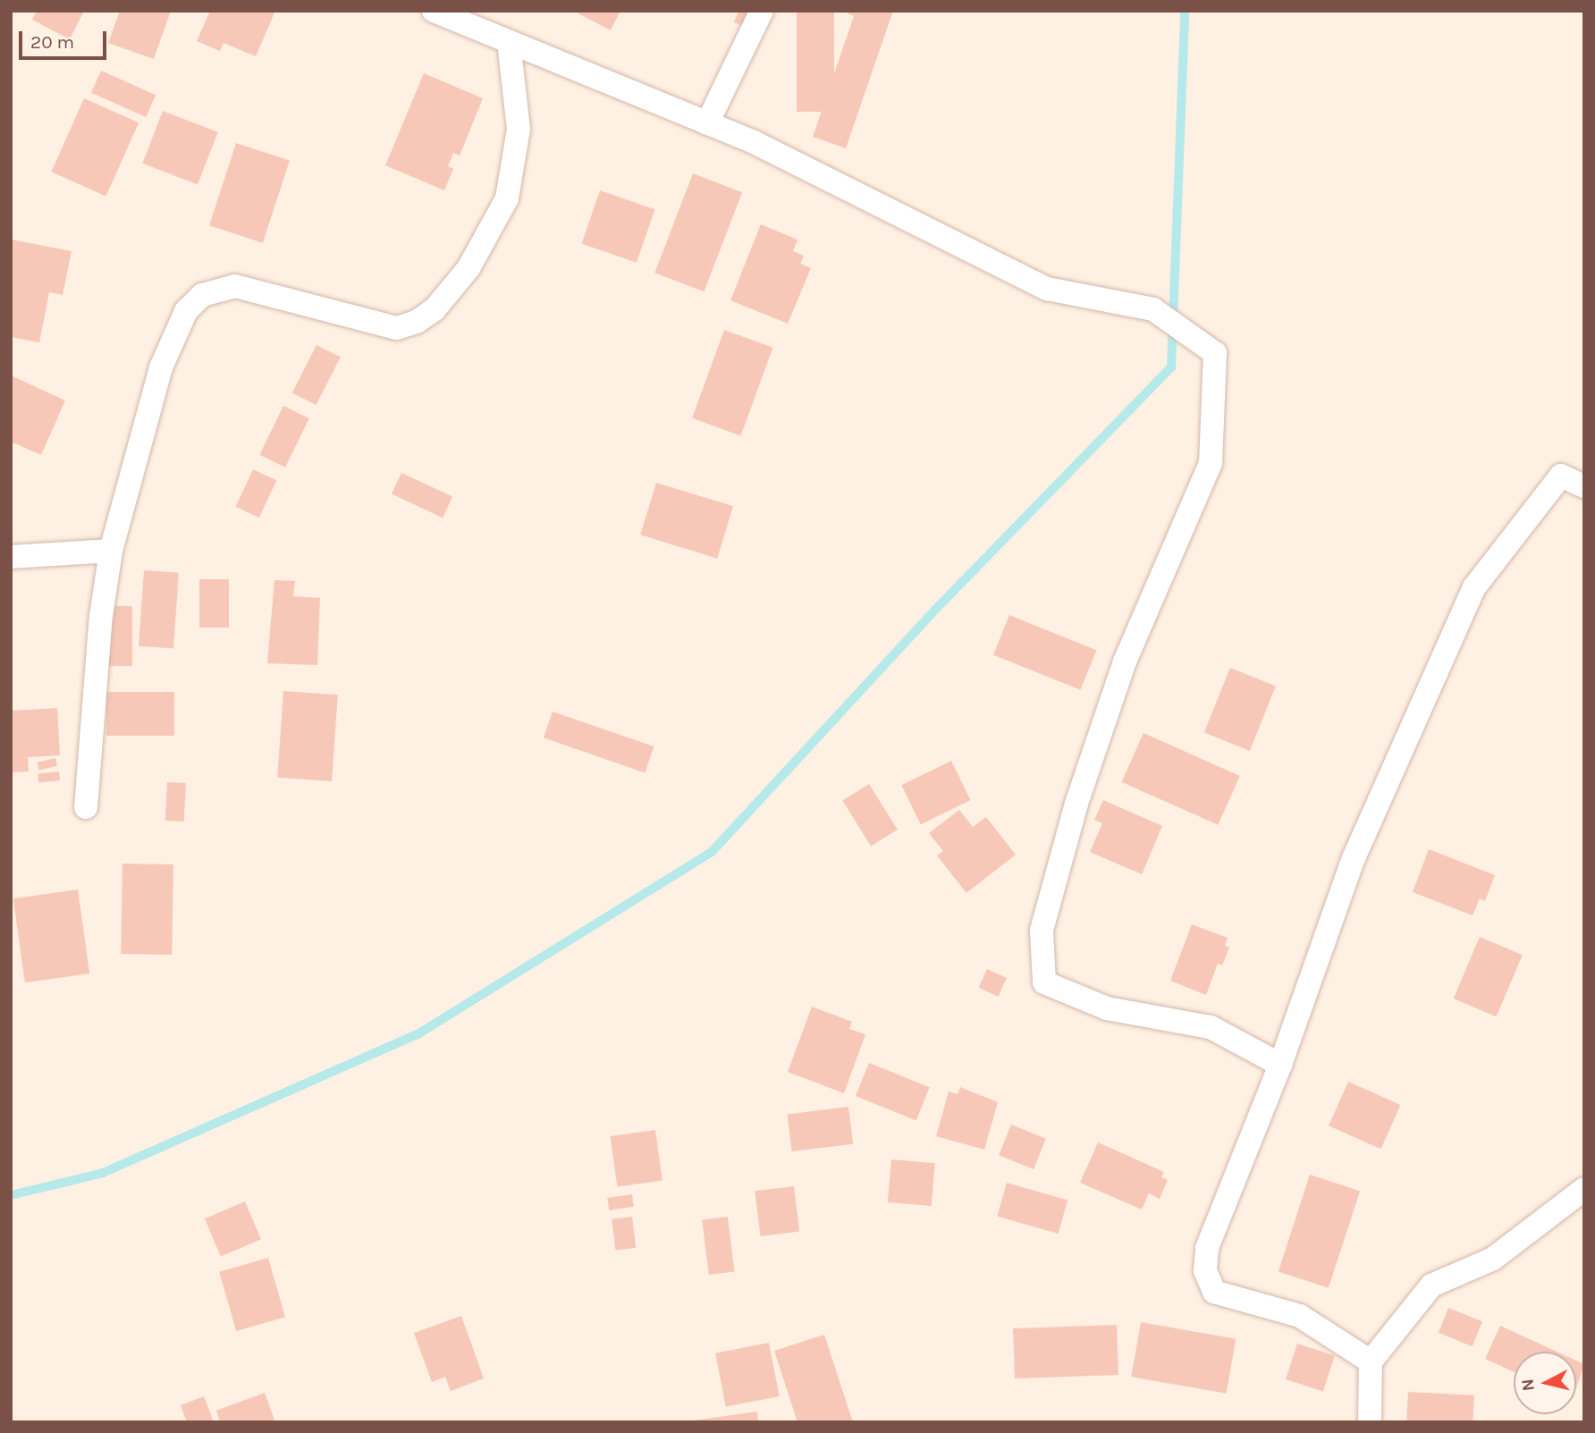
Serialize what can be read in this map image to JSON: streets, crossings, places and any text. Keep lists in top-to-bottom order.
{
  "scale_bar": "20 m",
  "north": "left"
}
